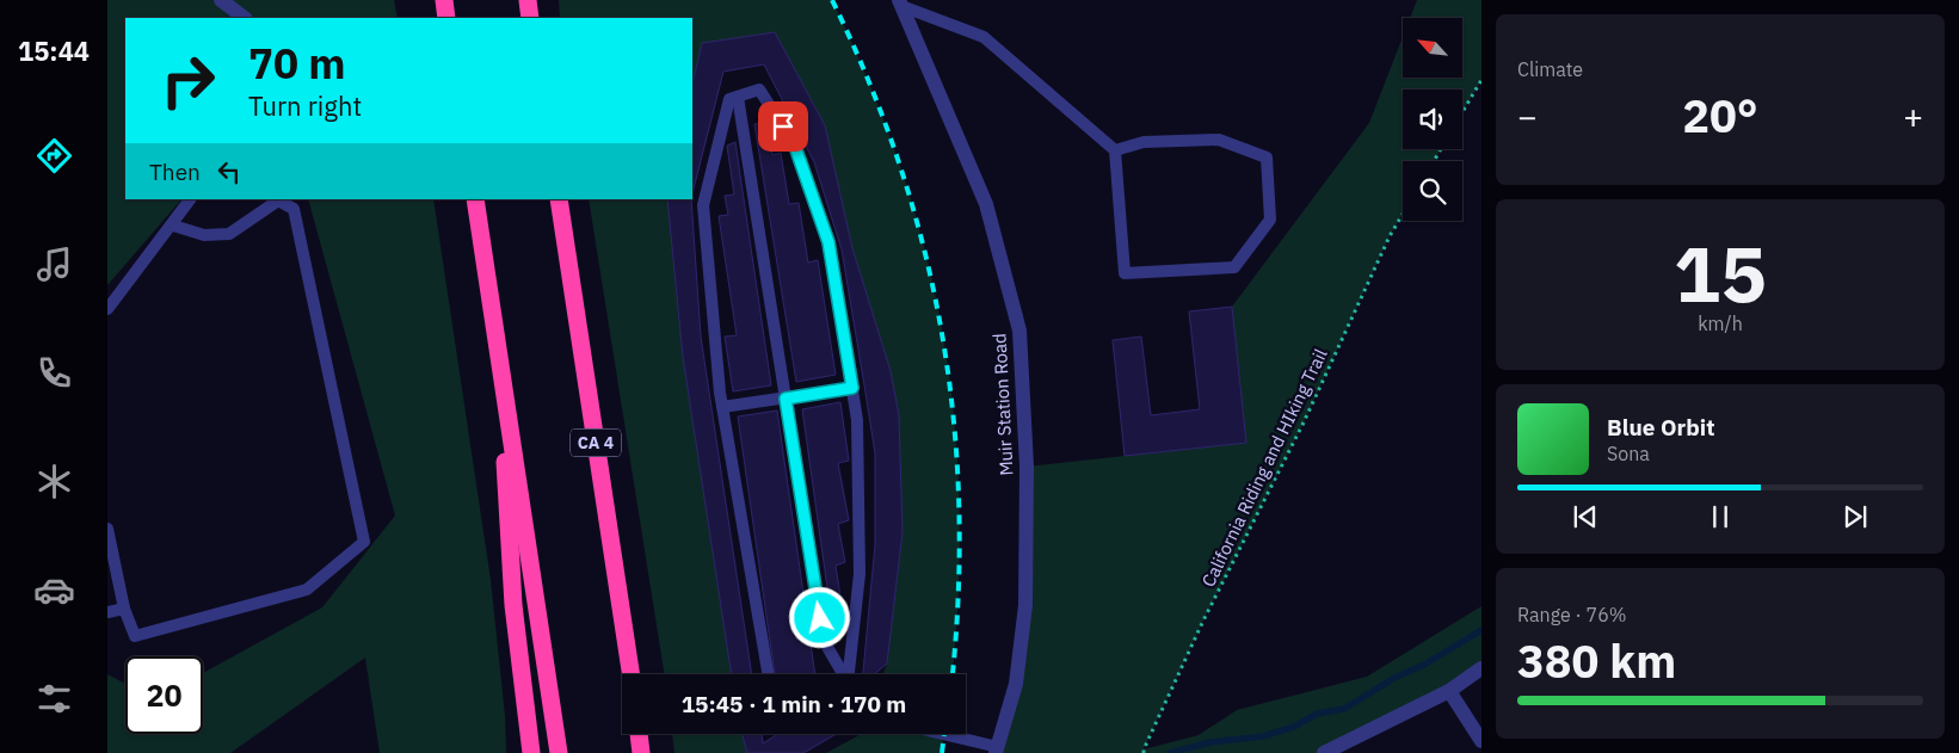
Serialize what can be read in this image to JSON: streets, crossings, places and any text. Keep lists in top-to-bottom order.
{
  "streets": {
    "highway": ["CA 4"],
    "street": ["Muir Station Road"],
    "path": ["California Riding and HIking Trail"]
  },
  "north": "top left",
  "page": {
    "tabs": "15:44",
    "tile": [
      "Climate",
      ["15", "km/h"],
      ["Range · 76%", "380 km"]
    ],
    "turn": ["70 m", "Turn right"],
    "heat": ["−", "20°", "+"],
    "then": "Then",
    "song": ["Blue Orbit", "Sona"],
    "limit": "20",
    "trip": "15:45 · 1 min · 170 m"
  }
}
